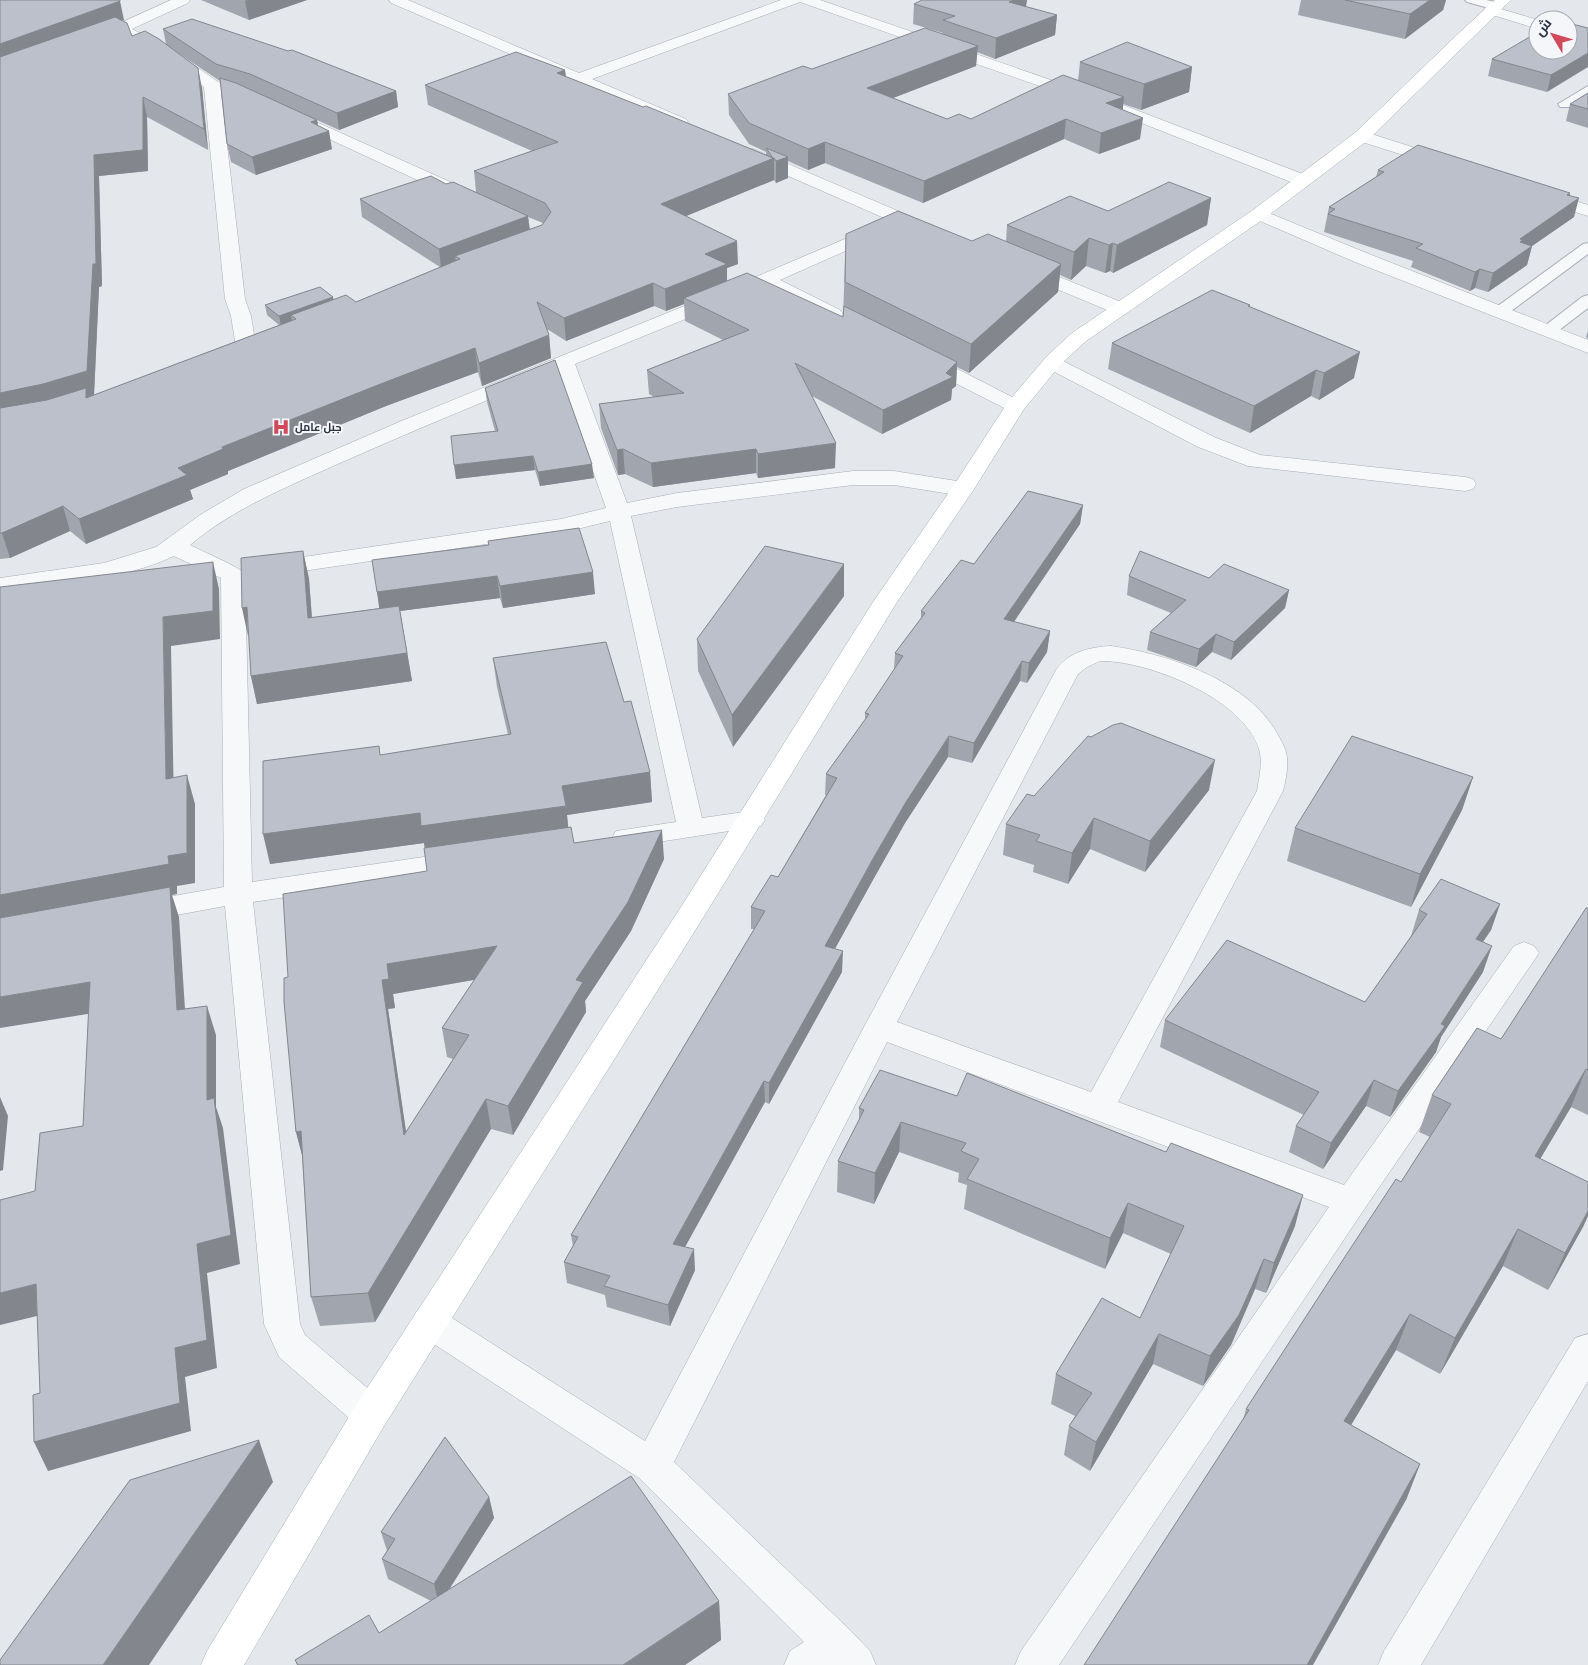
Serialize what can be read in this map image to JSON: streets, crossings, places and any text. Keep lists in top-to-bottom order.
{
  "places": {
    "hospital": ["جبل عامل"]
  },
  "north": "top left"
}
